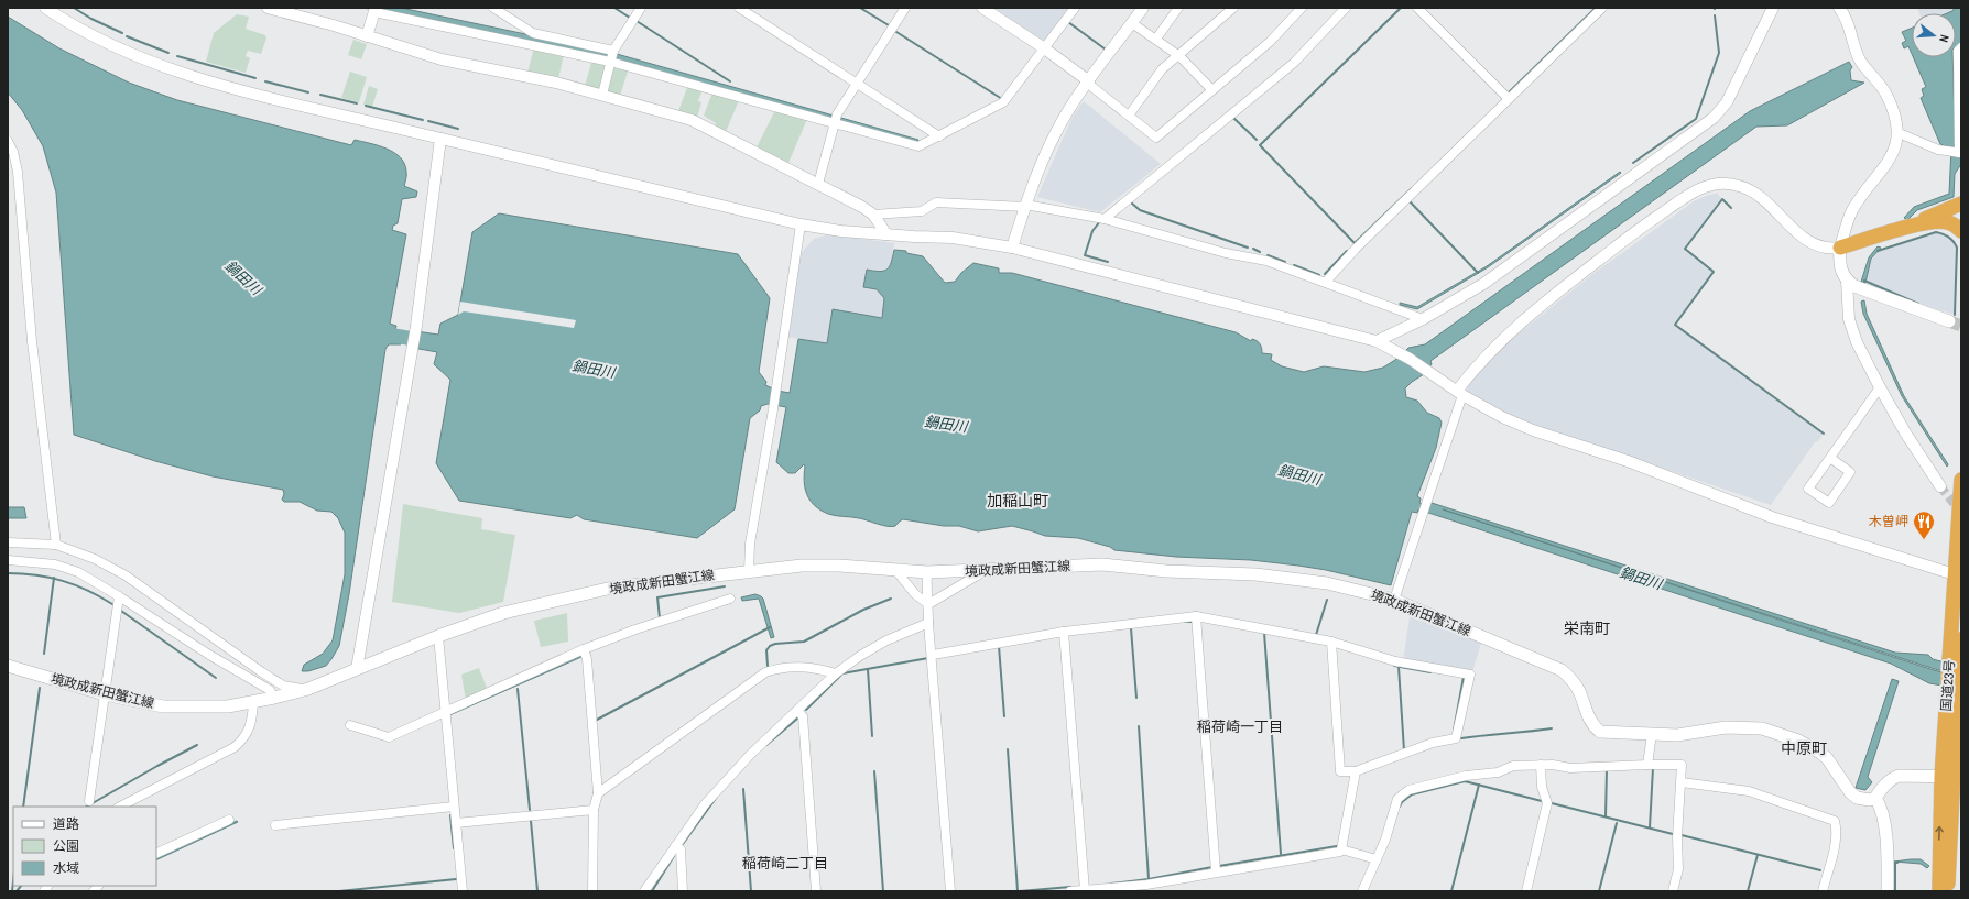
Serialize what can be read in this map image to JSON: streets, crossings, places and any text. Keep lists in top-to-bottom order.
{
  "streets": {
    "highway": ["国道23号"],
    "main road": ["境政成新田蟹江線"]
  },
  "districts": [
    "加稲山町",
    "栄南町",
    "稲荷崎一丁目",
    "中原町",
    "稲荷崎二丁目"
  ],
  "water": ["鍋田川"],
  "places": {
    "restaurant": ["木曽岬"]
  },
  "legend": ["道路", "公園", "水域"],
  "north": "right"
}
